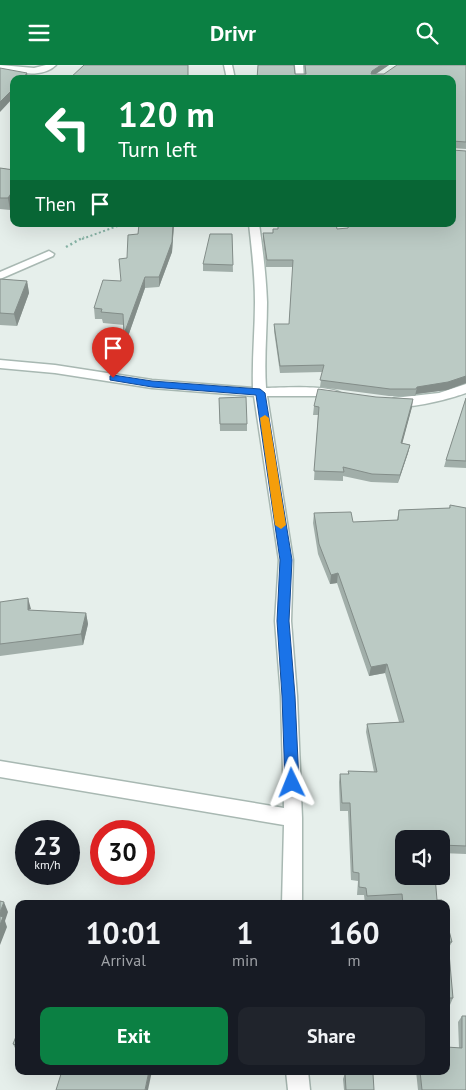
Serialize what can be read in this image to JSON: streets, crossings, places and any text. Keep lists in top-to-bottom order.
{
  "page": {
    "header": "Drivr",
    "turn": ["120 m", "Turn left"],
    "then": "Then",
    "speed": "23 km/h",
    "limit": "30",
    "eta": [
      "10:01",
      "Arrival",
      "1",
      "min",
      "160",
      "m"
    ],
    "buttons": ["Exit", "Share"]
  }
}
